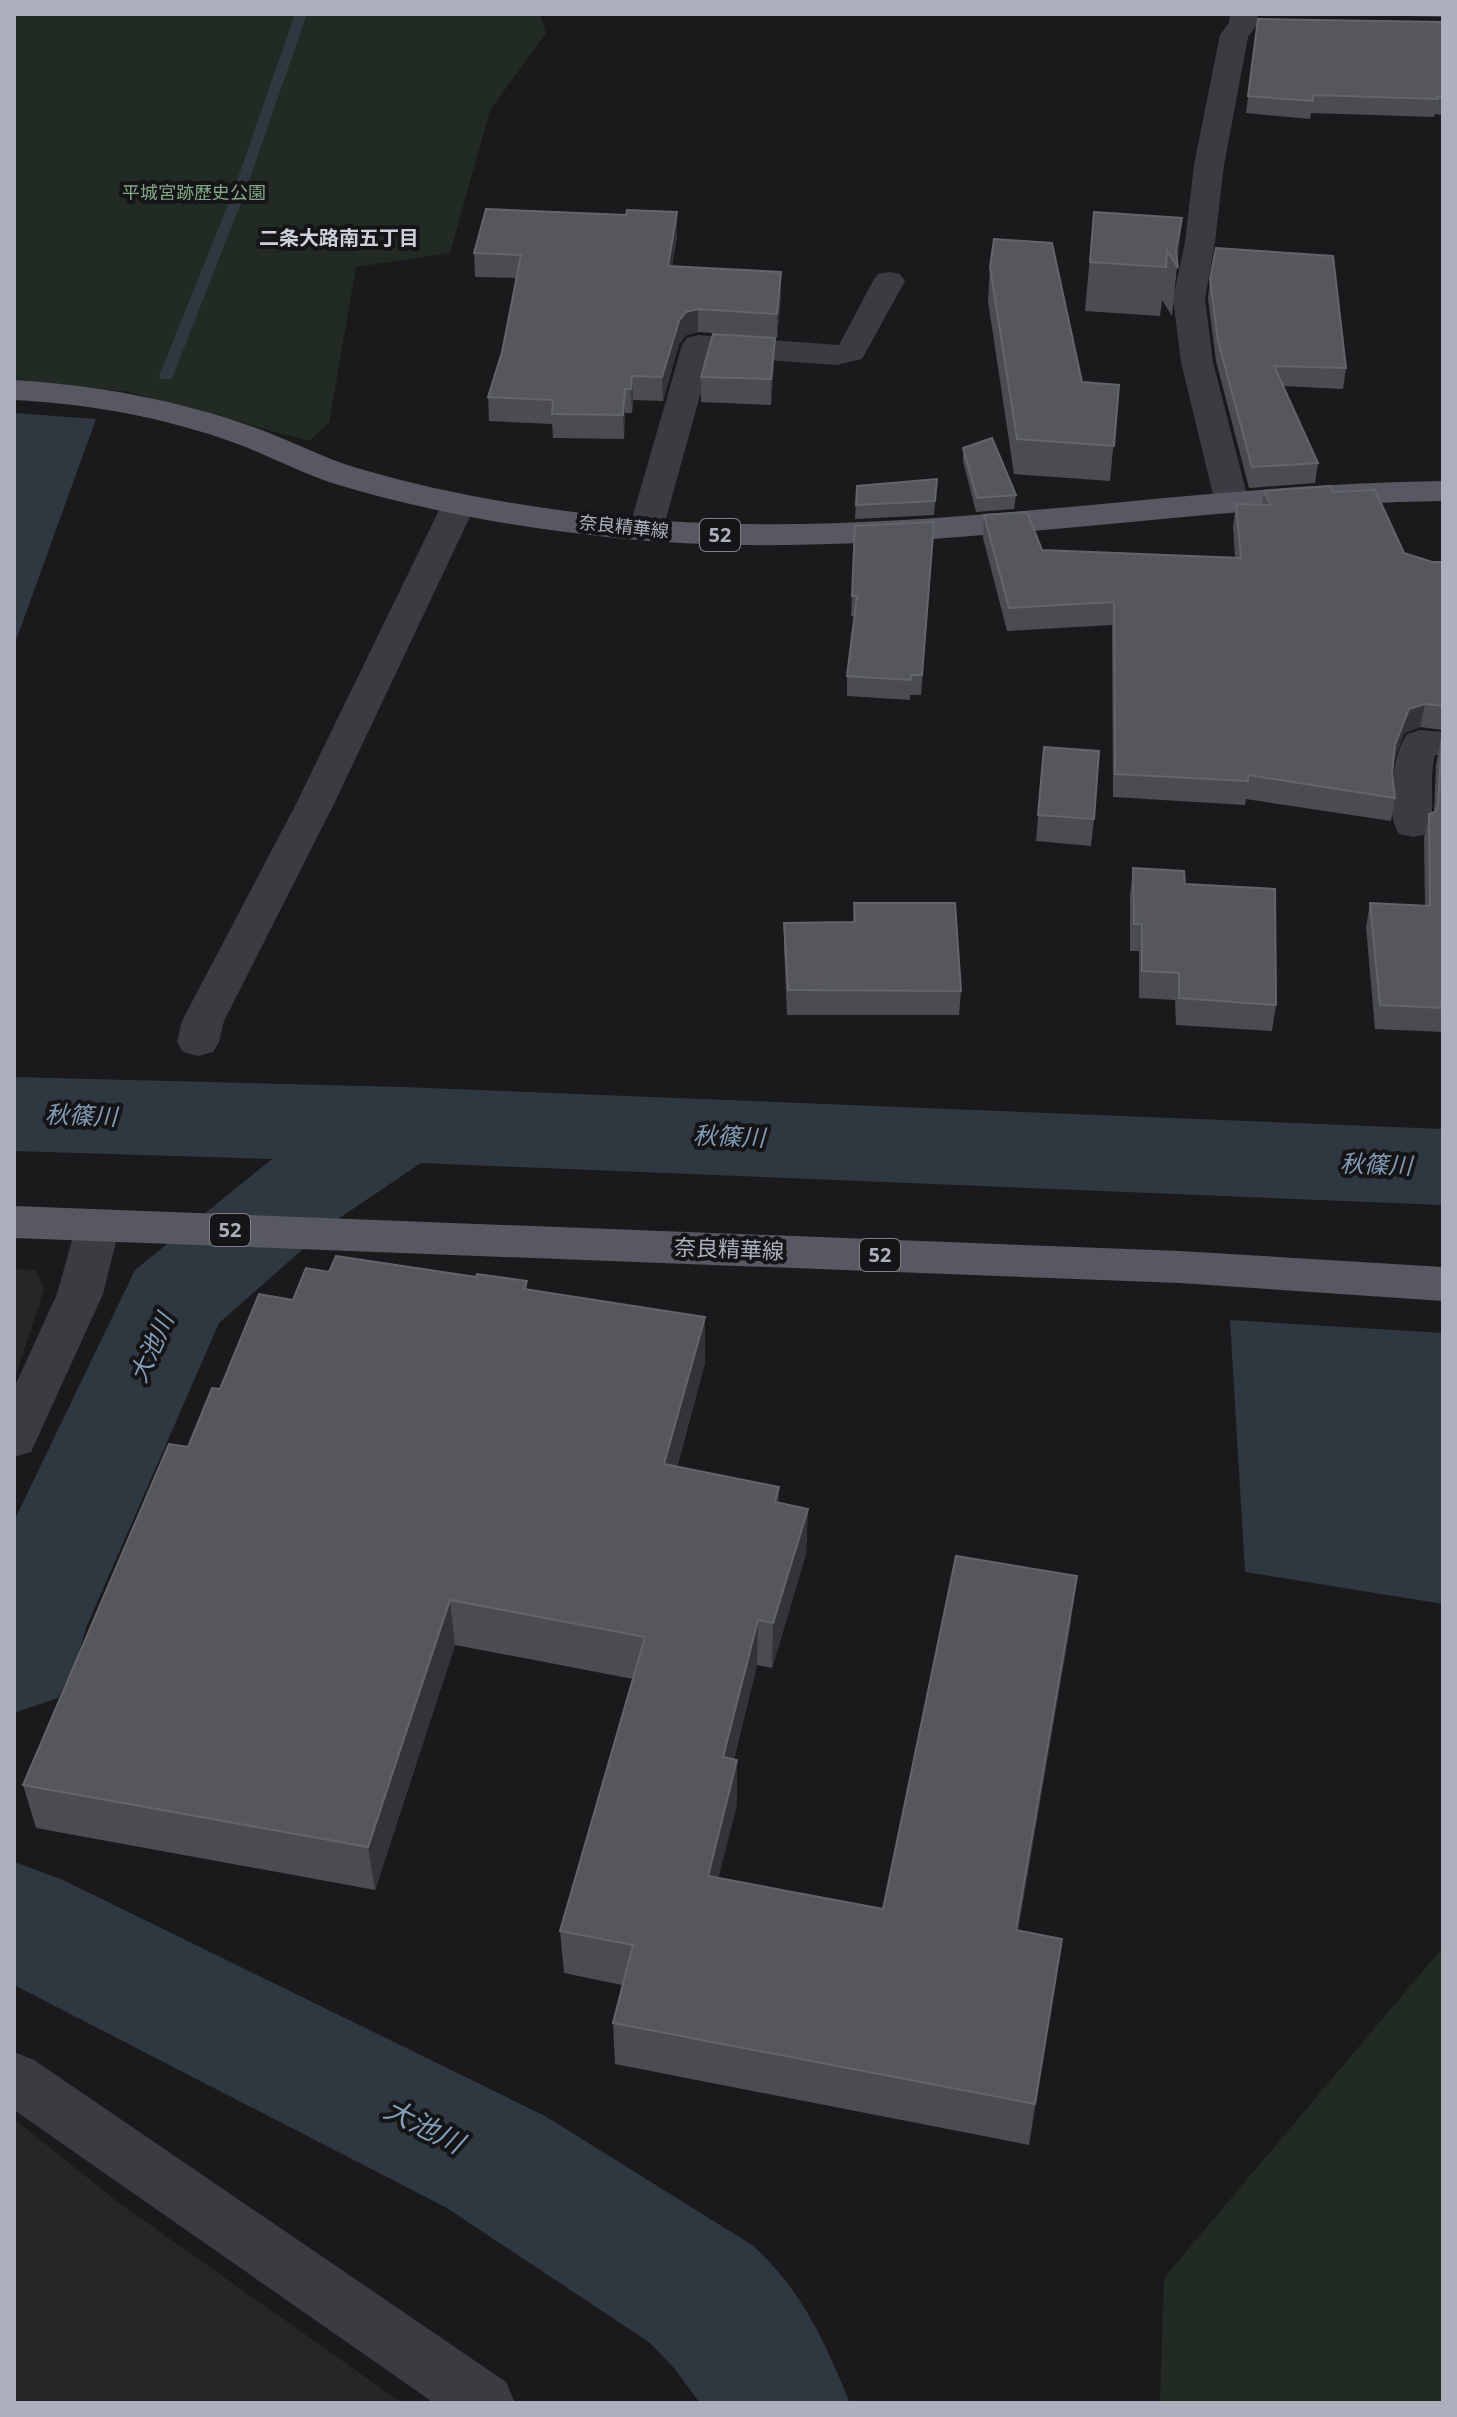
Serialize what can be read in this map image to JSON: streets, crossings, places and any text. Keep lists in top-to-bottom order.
{
  "streets": {
    "main road": ["奈良精華線", "52"]
  },
  "districts": ["二条大路南五丁目"],
  "water": ["秋篠川", "大池川"],
  "parks": ["平城宮跡歴史公園"]
}
